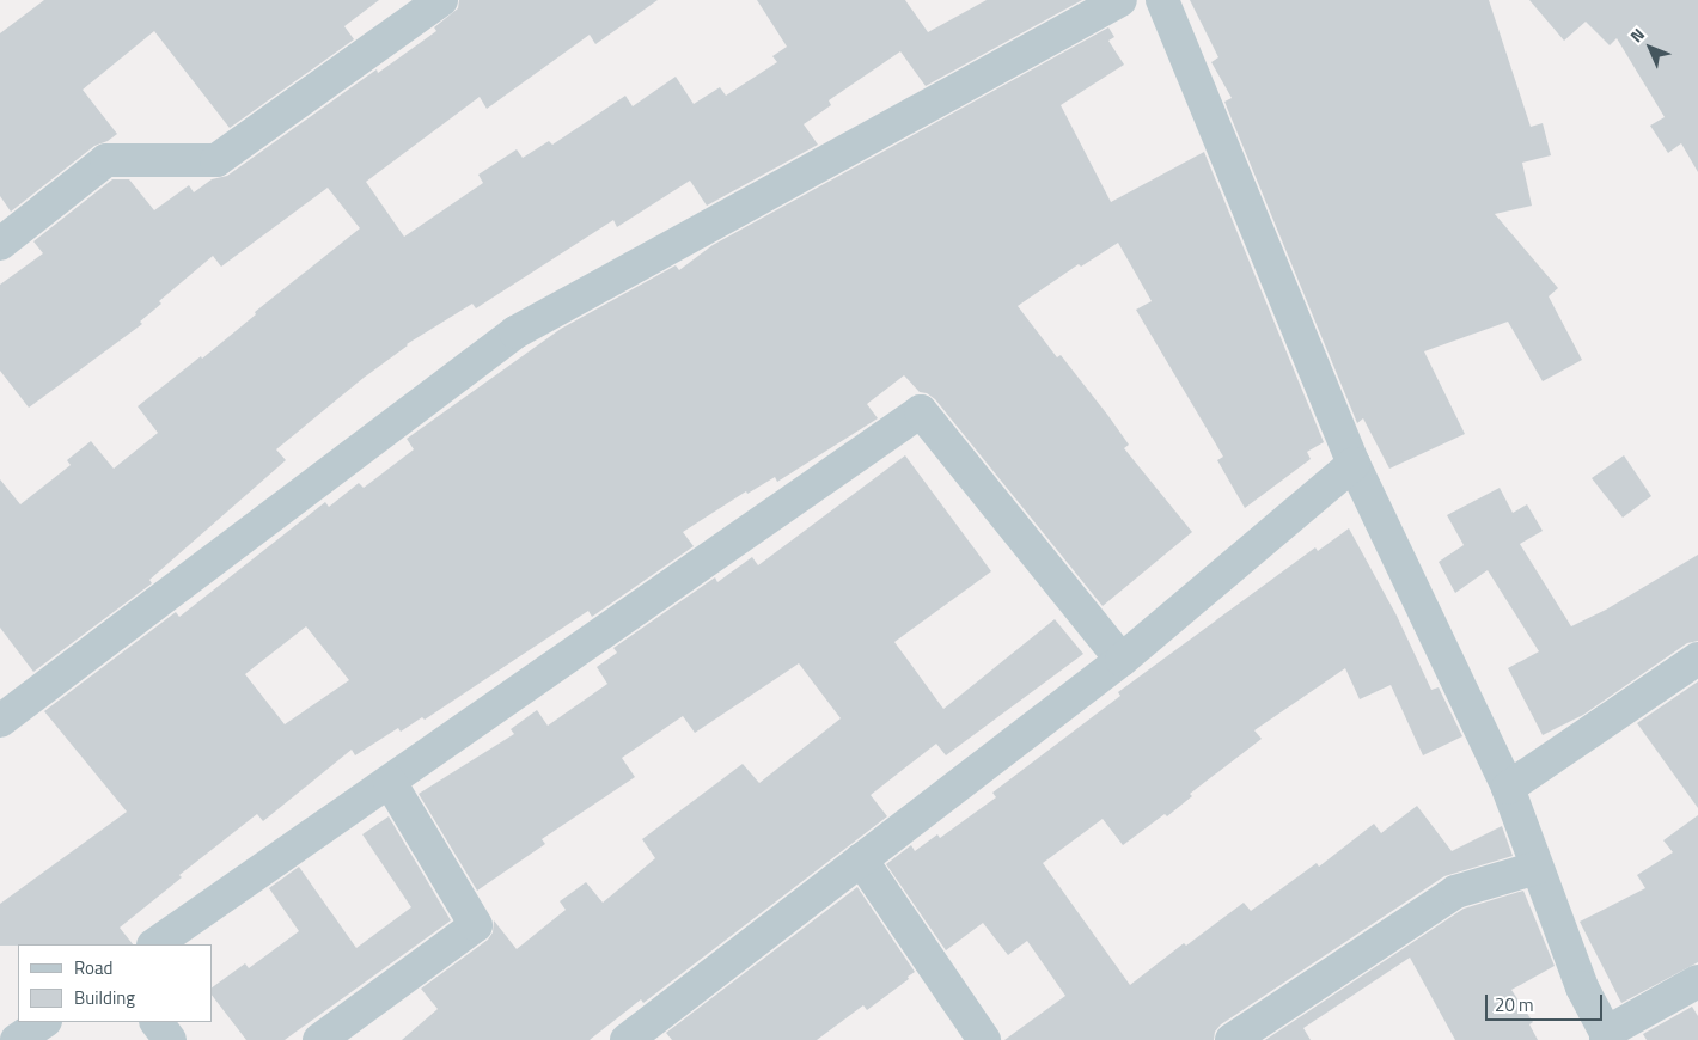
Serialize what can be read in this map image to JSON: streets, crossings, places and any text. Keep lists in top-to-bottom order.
{
  "legend": ["Road", "Building"],
  "scale_bar": "20 m",
  "north": "top left"
}
